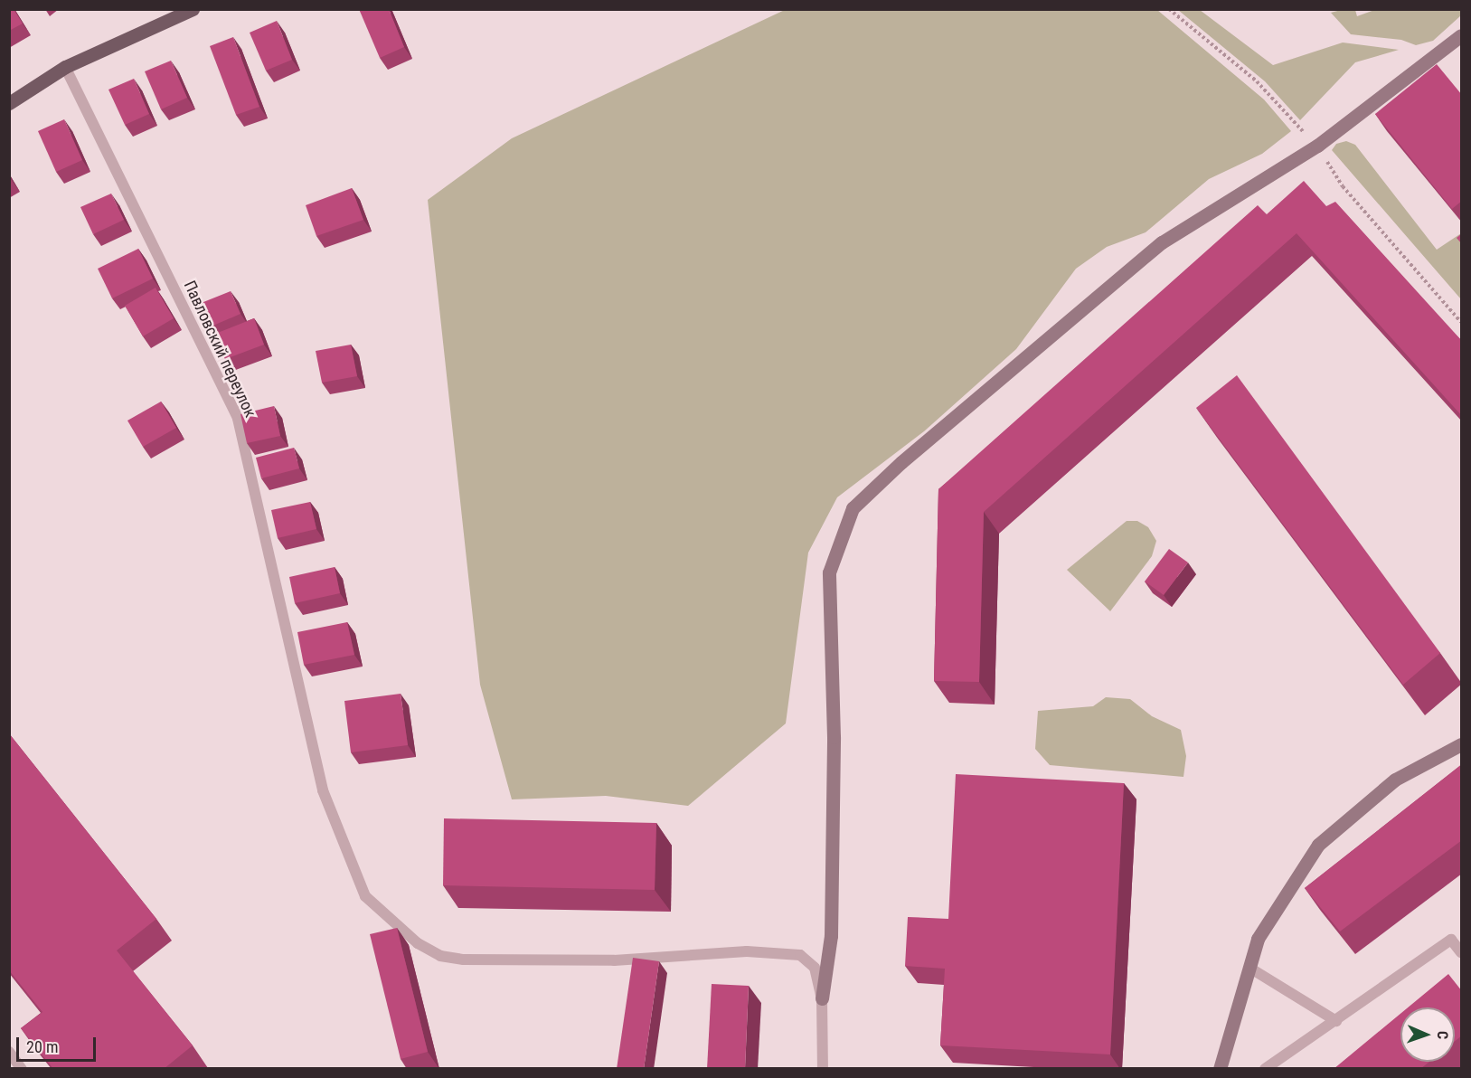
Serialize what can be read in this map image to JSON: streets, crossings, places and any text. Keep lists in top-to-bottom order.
{
  "streets": {
    "lane": ["Павловский переулок"]
  },
  "scale_bar": "20 m",
  "north": "right"
}
